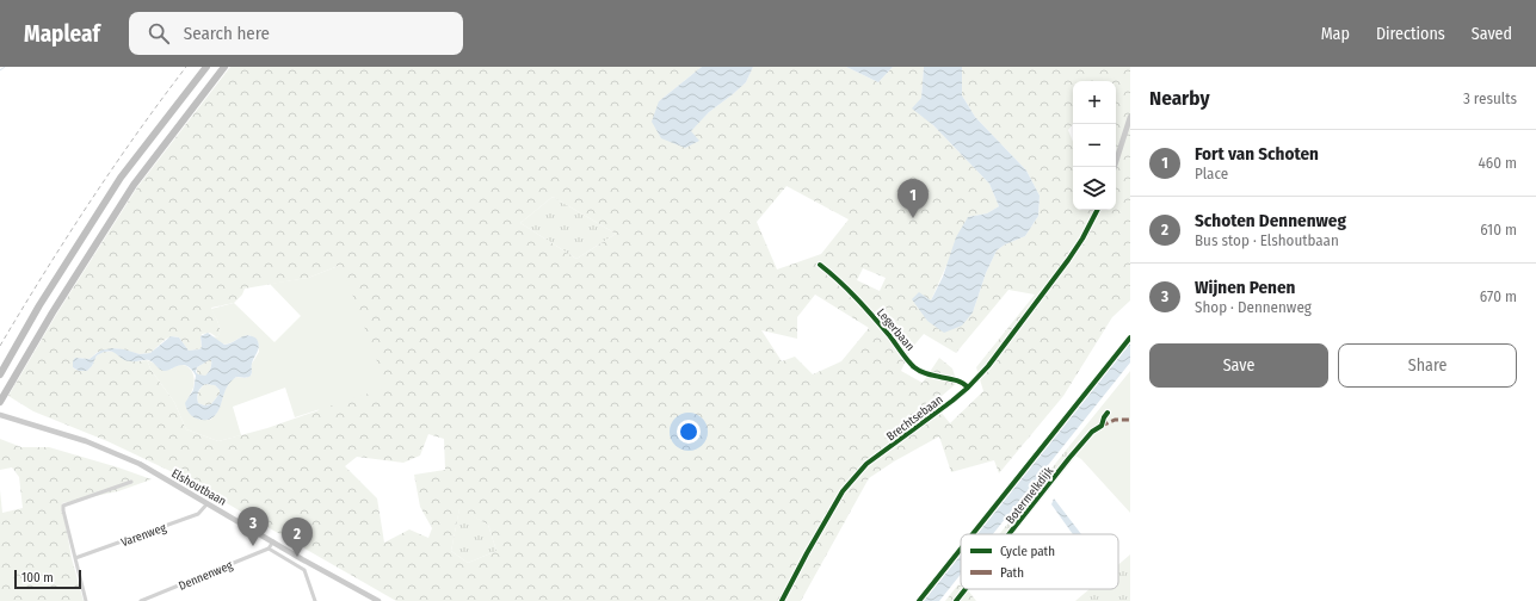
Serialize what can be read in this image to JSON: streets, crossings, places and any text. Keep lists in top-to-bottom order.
{
  "streets": {
    "main road": ["Brechtsebaan", "Elshoutbaan"],
    "street": [
      "Legerbaan",
      "Botermelkdijk",
      "Varenweg",
      "Dennenweg"
    ]
  },
  "crossings": [
    ["Legerbaan", "Brechtsebaan"],
    ["Elshoutbaan", "Varenweg"]
  ],
  "legend": ["Cycle path", "Path"],
  "scale_bar": "100 m",
  "page": {
    "header": "Mapleaf",
    "search": "Search here",
    "nav": ["Map", "Directions", "Saved"],
    "heading": ["Nearby", "3 results"],
    "map_buttons": ["+", "−"],
    "list": [
      {
        "mark": "1",
        "name": "Fort van Schoten",
        "note": "Place",
        "value": "460 m"
      },
      {
        "mark": "2",
        "name": "Schoten Dennenweg",
        "note": "Bus stop · Elshoutbaan",
        "value": "610 m"
      },
      {
        "mark": "3",
        "name": "Wijnen Penen",
        "note": "Shop · Dennenweg",
        "value": "670 m"
      }
    ],
    "pins": ["1", "3", "2"],
    "buttons": ["Save", "Share"],
    "scale": "100 m"
  }
}
